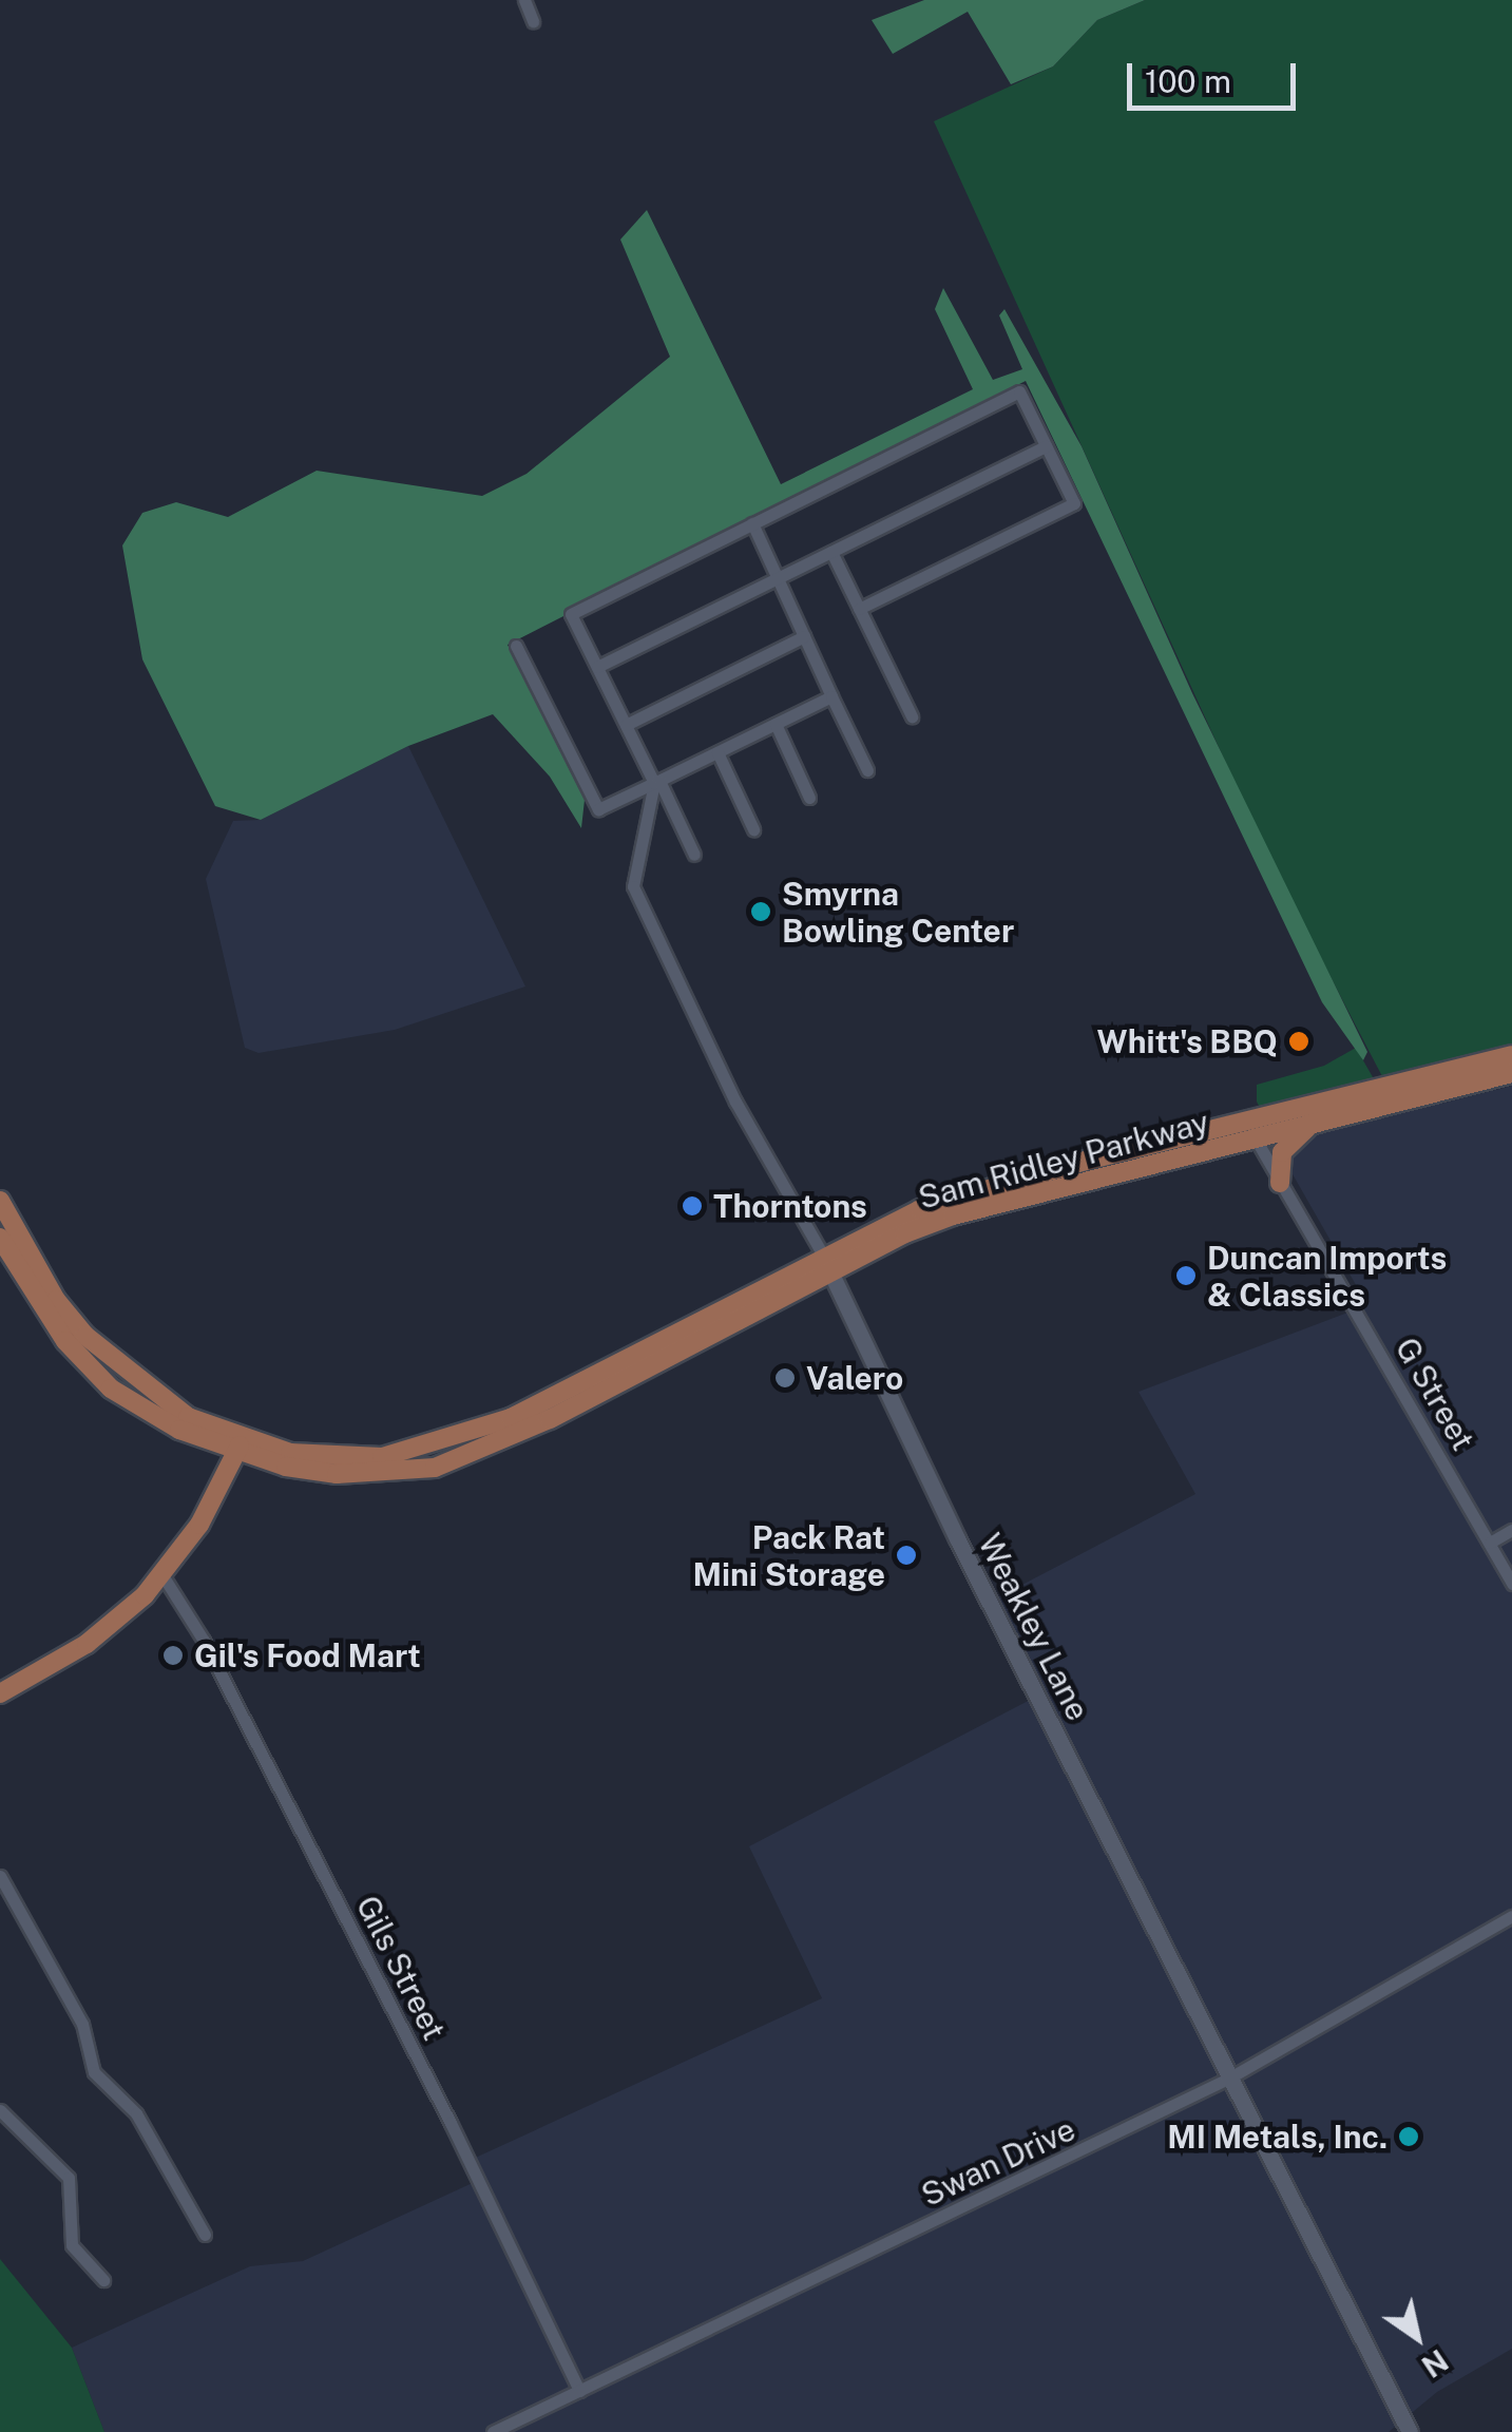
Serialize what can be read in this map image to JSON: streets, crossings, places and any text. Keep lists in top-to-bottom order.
{
  "streets": {
    "main road": ["Sam Ridley Parkway", "Weakley Lane"],
    "street": ["G Street", "Gils Street", "Swan Drive"]
  },
  "crossings": [
    ["Sam Ridley Parkway", "G Street"],
    ["Sam Ridley Parkway", "Weakley Lane"],
    ["Weakley Lane", "Swan Drive"],
    ["Gils Street", "Swan Drive"]
  ],
  "places": [
    "Smyrna Bowling Center",
    "Whitt's BBQ",
    "Thorntons",
    "Duncan Imports & Classics",
    "Valero",
    "Pack Rat Mini Storage",
    "Gil's Food Mart",
    "MI Metals, Inc."
  ],
  "scale_bar": "100 m",
  "north": "bottom right"
}
